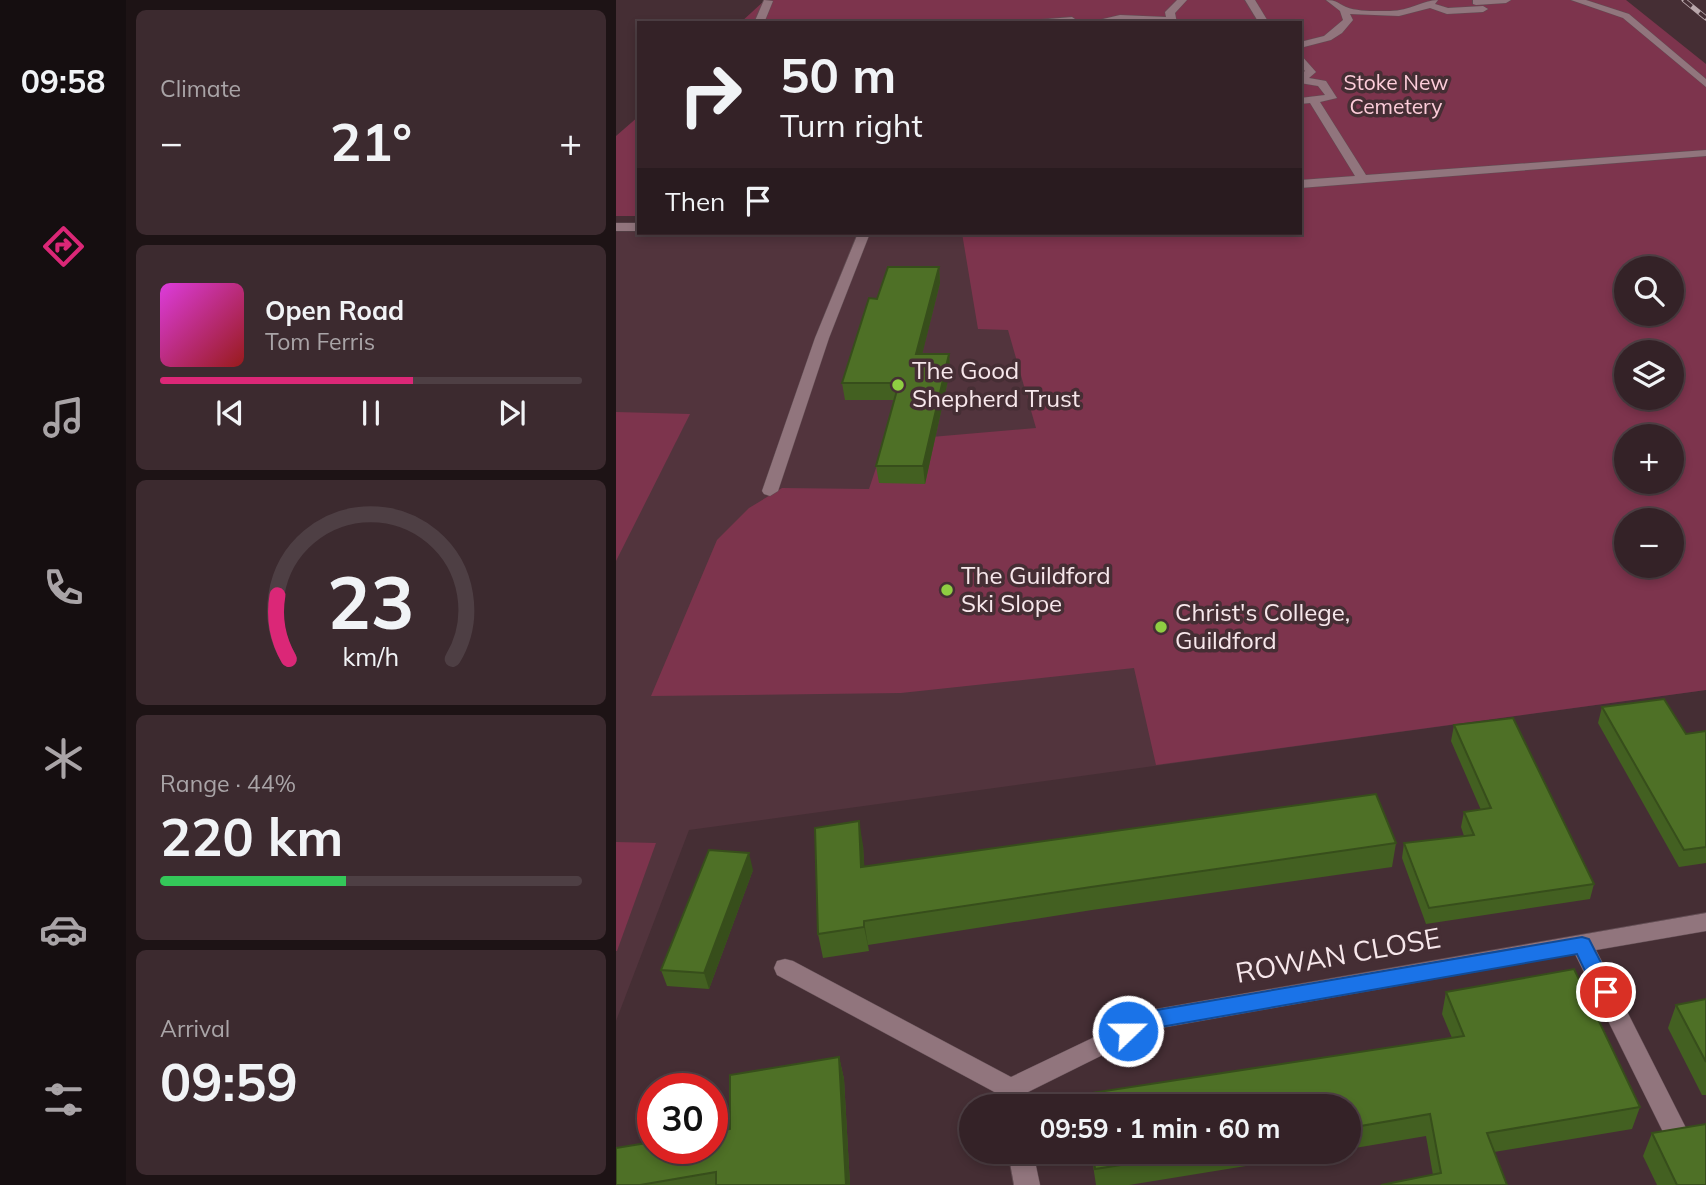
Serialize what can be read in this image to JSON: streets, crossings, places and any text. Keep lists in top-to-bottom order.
{
  "streets": {
    "street": ["ROWAN CLOSE"]
  },
  "parks": ["Stoke New Cemetery"],
  "places": ["The Good Shepherd Trust", "The Guildford Ski Slope", "Christ's College, Guildford"],
  "page": {
    "tabs": "09:58",
    "tile": [
      "Climate",
      ["Range · 44%", "220 km"],
      ["Arrival", "09:59"]
    ],
    "turn": ["50 m", "Turn right"],
    "heat": ["−", "21°", "+"],
    "then": "Then",
    "map_buttons": ["+", "−"],
    "song": ["Open Road", "Tom Ferris"],
    "limit": "30",
    "trip": "09:59 · 1 min · 60 m",
    "gauge": ["23", "km/h"]
  }
}
